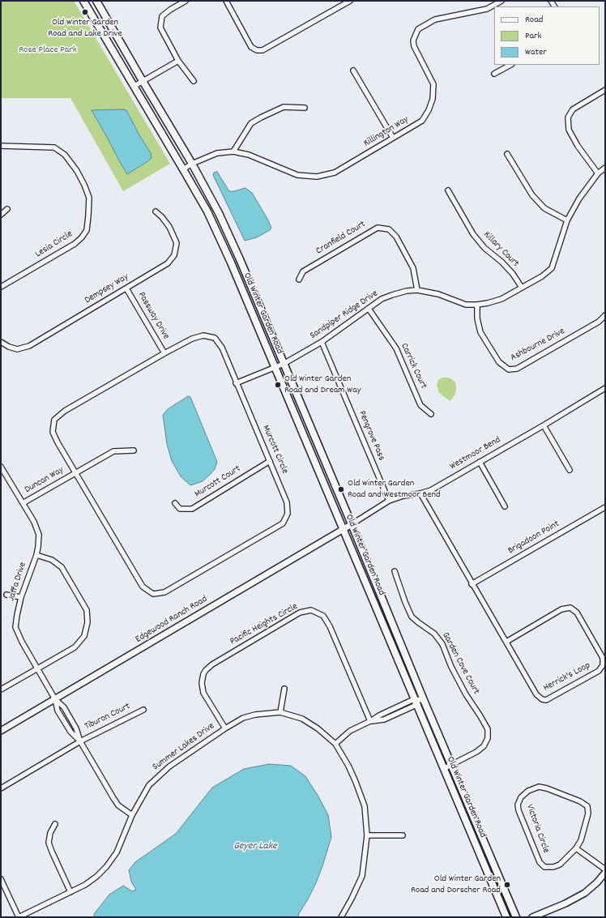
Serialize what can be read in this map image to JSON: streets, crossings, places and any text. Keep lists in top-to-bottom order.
{
  "streets": {
    "main road": ["Old Winter Garden Road"],
    "street": [
      "Killington Way",
      "Cranfield Court",
      "Lesia Circle",
      "Killary Court",
      "Dempsey Way",
      "Sandpiper Ridge Drive",
      "Passway Drive",
      "Ashbourne Drive",
      "Carrick Court",
      "Pengrove Pass",
      "Murcott Circle",
      "Westmoor Bend",
      "Duncan Way",
      "Murcott Court",
      "Brigadoon Point",
      "Jaffa Drive",
      "Edgewood Ranch Road",
      "Pacific Heights Circle",
      "Garden Cove Court",
      "Herrick's Loop",
      "Tiburon Court",
      "Summer Lakes Drive",
      "Victoria Circle"
    ]
  },
  "crossings": [
    ["Killington Way", "Old Winter Garden Road"],
    ["Cranfield Court", "Sandpiper Ridge Drive"],
    ["Killary Court", "Sandpiper Ridge Drive"],
    ["Dempsey Way", "Passway Drive"],
    ["Old Winter Garden Road", "Sandpiper Ridge Drive"],
    ["Old Winter Garden Road", "Westmoor Bend"],
    ["Old Winter Garden Road", "Edgewood Ranch Road"],
    ["Old Winter Garden Road", "Garden Cove Court"],
    ["Sandpiper Ridge Drive", "Ashbourne Drive"],
    ["Sandpiper Ridge Drive", "Carrick Court"],
    ["Sandpiper Ridge Drive", "Pengrove Pass"],
    ["Sandpiper Ridge Drive", "Murcott Circle"],
    ["Passway Drive", "Murcott Circle"],
    ["Pengrove Pass", "Westmoor Bend"],
    ["Murcott Circle", "Duncan Way"],
    ["Murcott Circle", "Murcott Court"],
    ["Westmoor Bend", "Edgewood Ranch Road"],
    ["Westmoor Bend", "Herrick's Loop"],
    ["Duncan Way", "Jaffa Drive"],
    ["Brigadoon Point", "Herrick's Loop"],
    ["Jaffa Drive", "Edgewood Ranch Road"],
    ["Jaffa Drive", "Tiburon Court"],
    ["Jaffa Drive", "Summer Lakes Drive"],
    ["Pacific Heights Circle", "Summer Lakes Drive"]
  ],
  "water": ["Geyer Lake"],
  "parks": ["Rose Place Park"],
  "places": [
    "Old Winter Garden Road and Lake Drive",
    "Old Winter Garden Road and Dream Way",
    "Old Winter Garden Road and Westmoor Bend",
    "Old Winter Garden Road and Dorscher Road"
  ],
  "legend": ["Road", "Park", "Water"]
}
